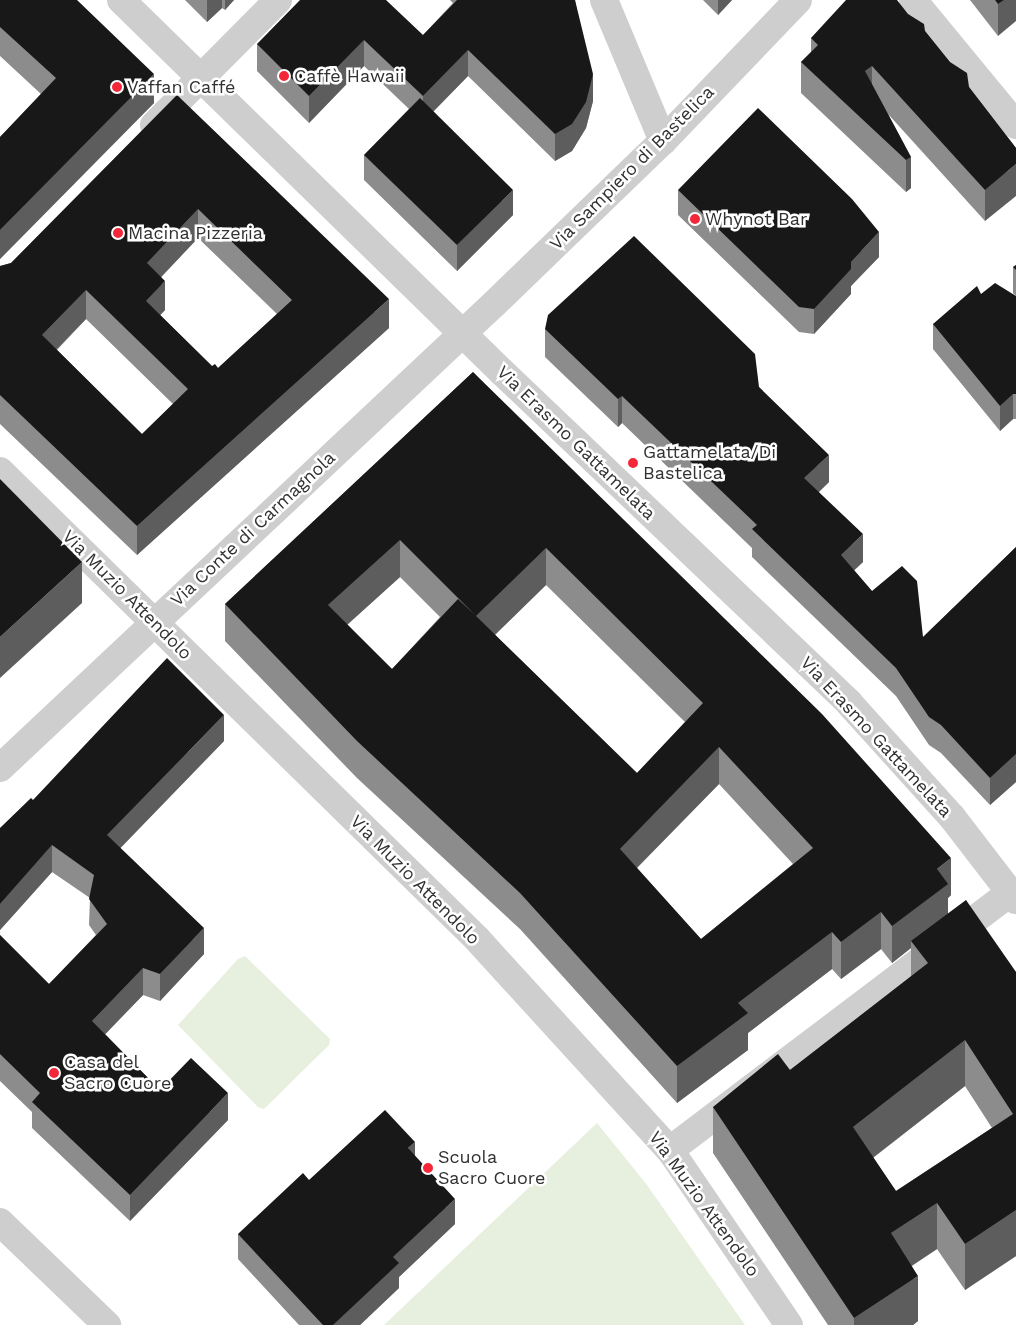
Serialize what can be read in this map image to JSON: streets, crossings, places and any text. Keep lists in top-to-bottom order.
{
  "streets": {
    "street": [
      "Via Sampiero di Bastelica",
      "Via Erasmo Gattamelata",
      "Via Conte di Carmagnola",
      "Via Muzio Attendolo"
    ]
  },
  "crossings": [
    ["Via Sampiero di Bastelica", "Via Erasmo Gattamelata"],
    ["Via Sampiero di Bastelica", "Via Conte di Carmagnola"],
    ["Via Erasmo Gattamelata", "Via Conte di Carmagnola"],
    ["Via Conte di Carmagnola", "Via Muzio Attendolo"]
  ],
  "places": [
    "Caffè Hawaii",
    "Vaffan Caffé",
    "Whynot Bar",
    "Macina Pizzeria",
    "Gattamelata/Di Bastelica",
    "Casa del Sacro Cuore",
    "Scuola Sacro Cuore"
  ]
}
